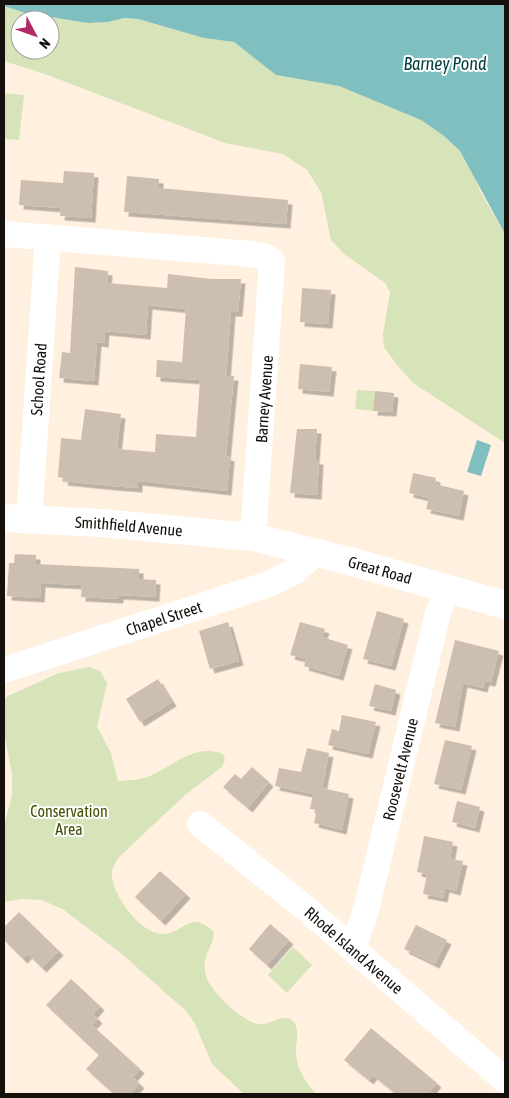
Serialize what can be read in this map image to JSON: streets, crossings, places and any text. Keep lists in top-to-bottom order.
{
  "streets": {
    "main road": ["Smithfield Avenue", "Great Road"],
    "street": [
      "School Road",
      "Barney Avenue",
      "Chapel Street",
      "Roosevelt Avenue",
      "Rhode Island Avenue"
    ]
  },
  "crossings": [
    ["School Road", "Barney Avenue"],
    ["School Road", "Smithfield Avenue"],
    ["Barney Avenue", "Smithfield Avenue"],
    ["Barney Avenue", "Great Road"],
    ["Smithfield Avenue", "Great Road"],
    ["Great Road", "Chapel Street"],
    ["Great Road", "Roosevelt Avenue"],
    ["Roosevelt Avenue", "Rhode Island Avenue"]
  ],
  "water": ["Barney Pond"],
  "parks": ["Conservation Area"],
  "north": "bottom right"
}
